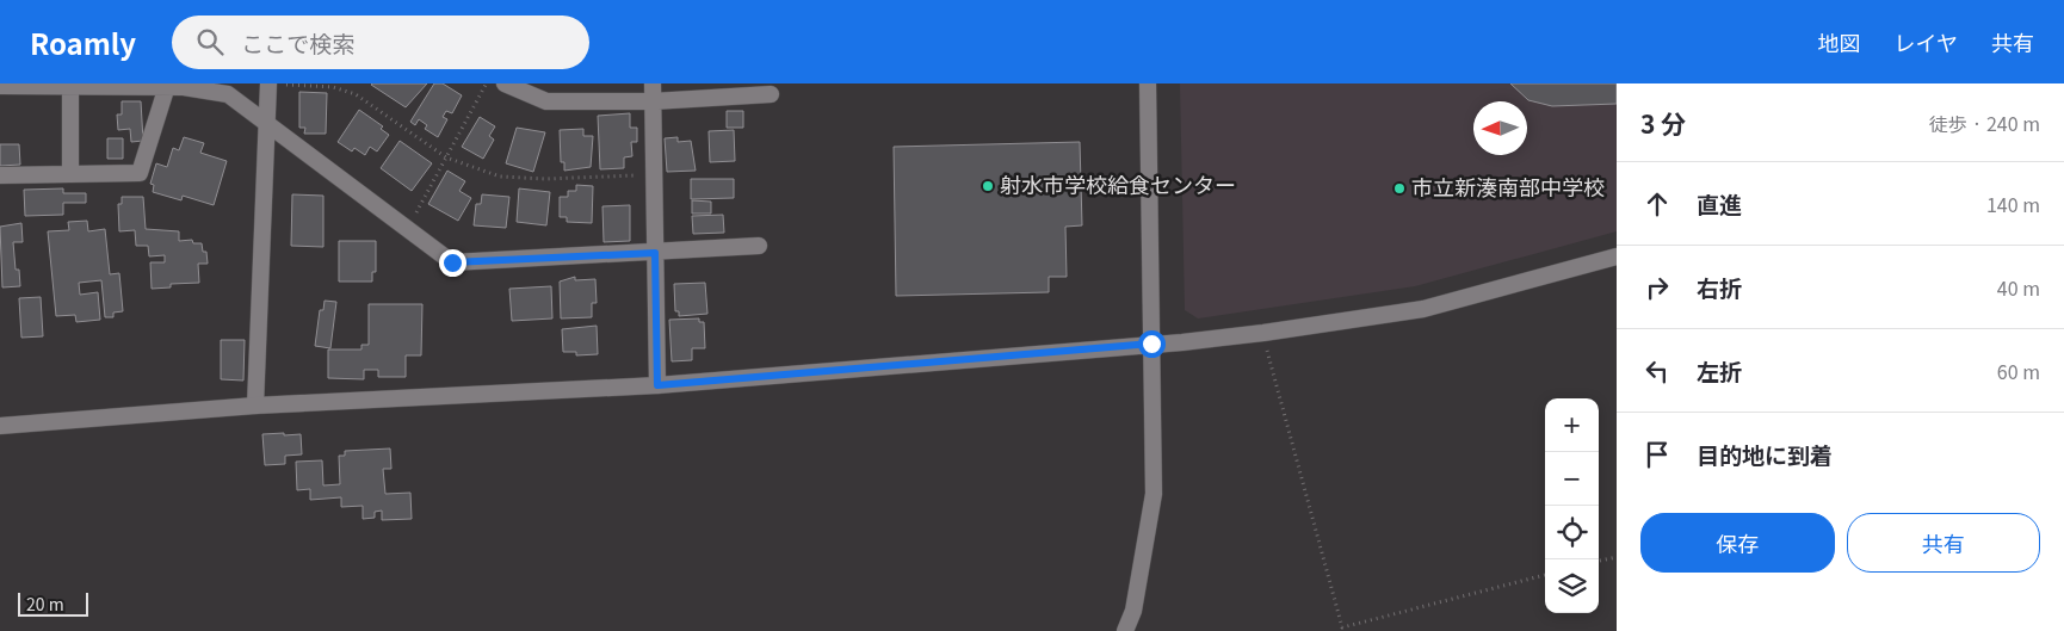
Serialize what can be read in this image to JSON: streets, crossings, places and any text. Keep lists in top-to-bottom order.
{
  "places": ["射水市学校給食センター", "市立新湊南部中学校"],
  "scale_bar": "20 m",
  "north": "left",
  "page": {
    "header": "Roamly",
    "search": "ここで検索",
    "nav": ["地図", "レイヤ", "共有"],
    "heading": ["3 分", "徒歩 · 240 m"],
    "list": [
      ["直進", "140 m"],
      ["右折", "40 m"],
      ["左折", "60 m"],
      "目的地に到着"
    ],
    "map_buttons": ["+", "−"],
    "buttons": ["保存", "共有"],
    "scale": "20 m"
  }
}
